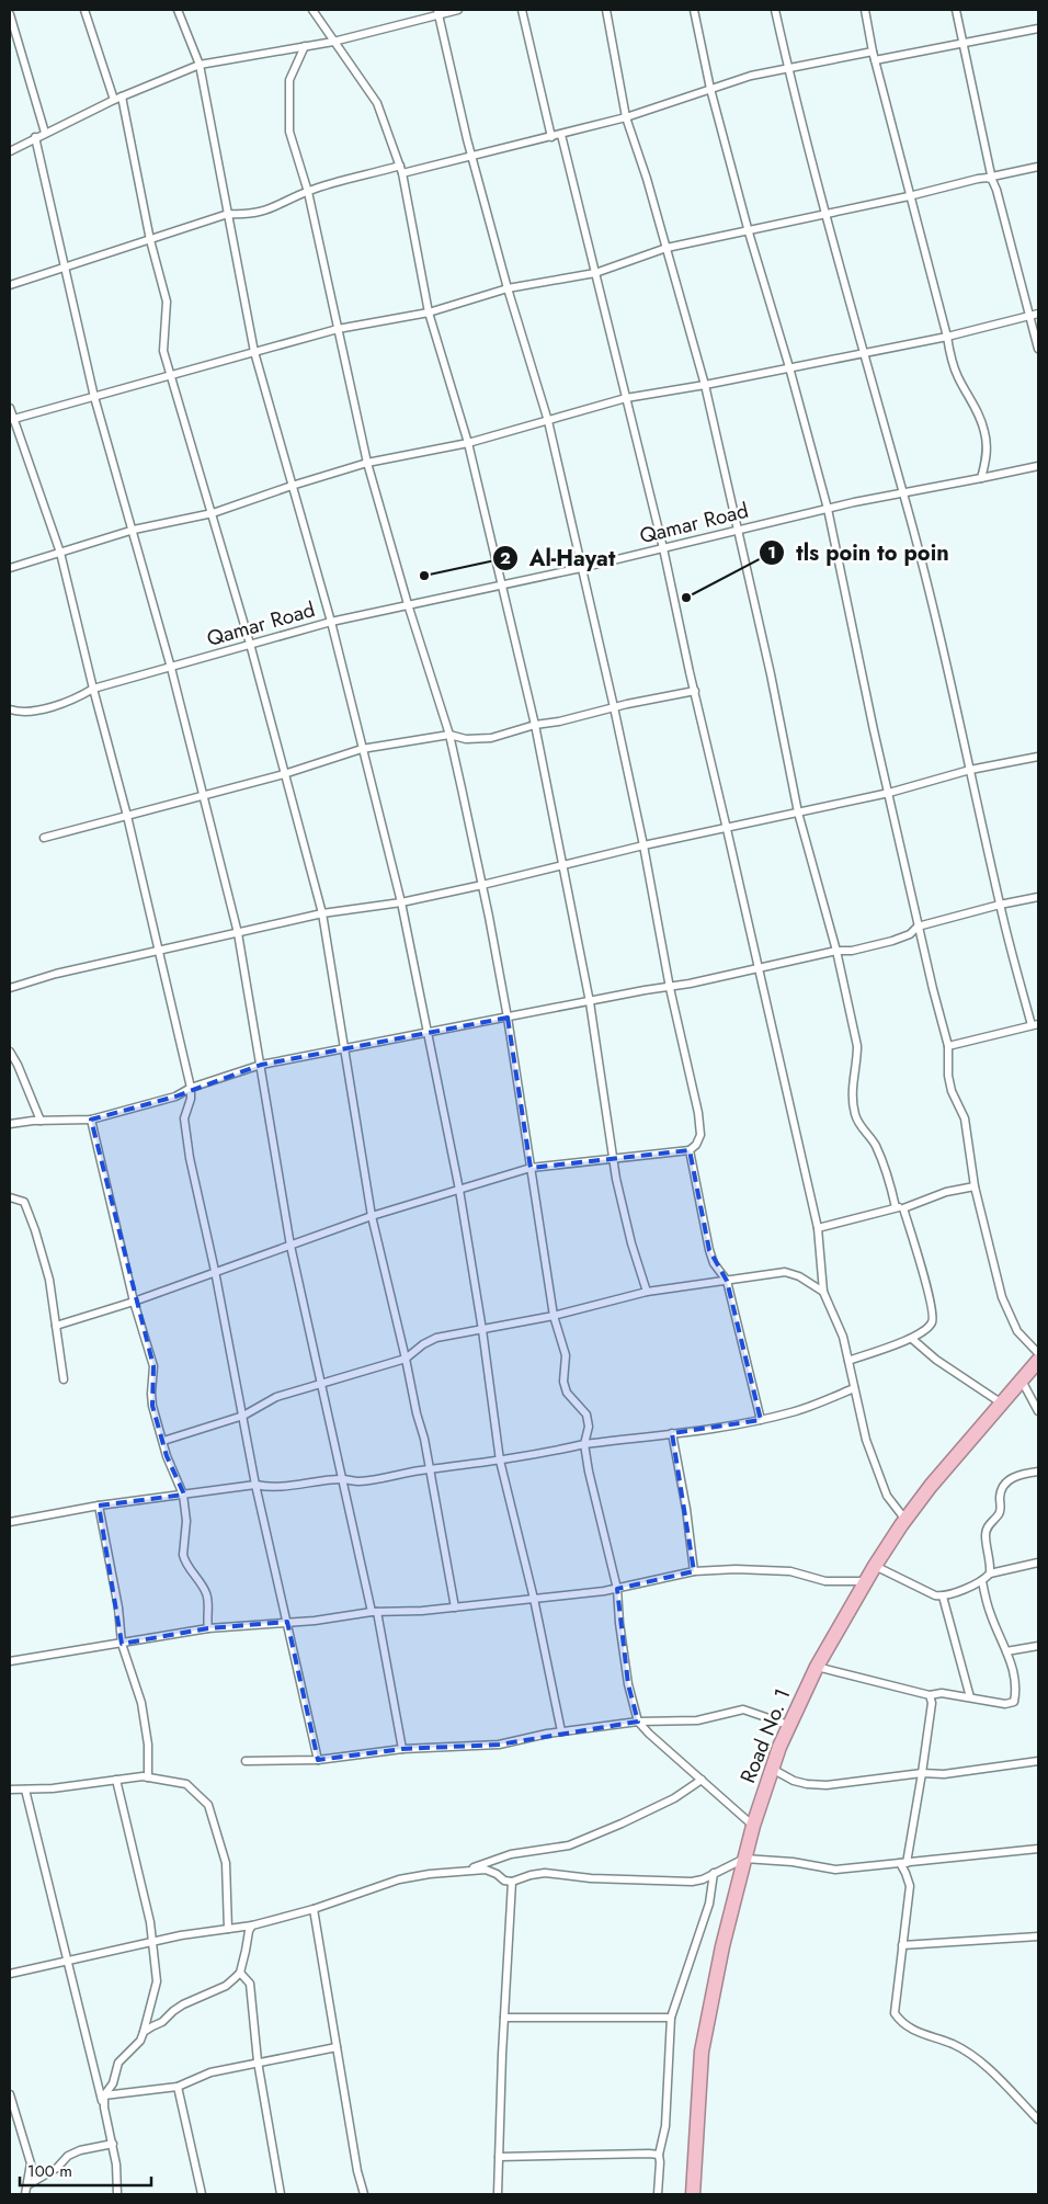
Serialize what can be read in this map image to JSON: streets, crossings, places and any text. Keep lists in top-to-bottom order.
{
  "streets": {
    "highway": ["Road No. 1"],
    "street": ["Qamar Road"]
  },
  "places": ["Al-Hayat", "tls poin to poin"],
  "scale_bar": "100 m"
}
